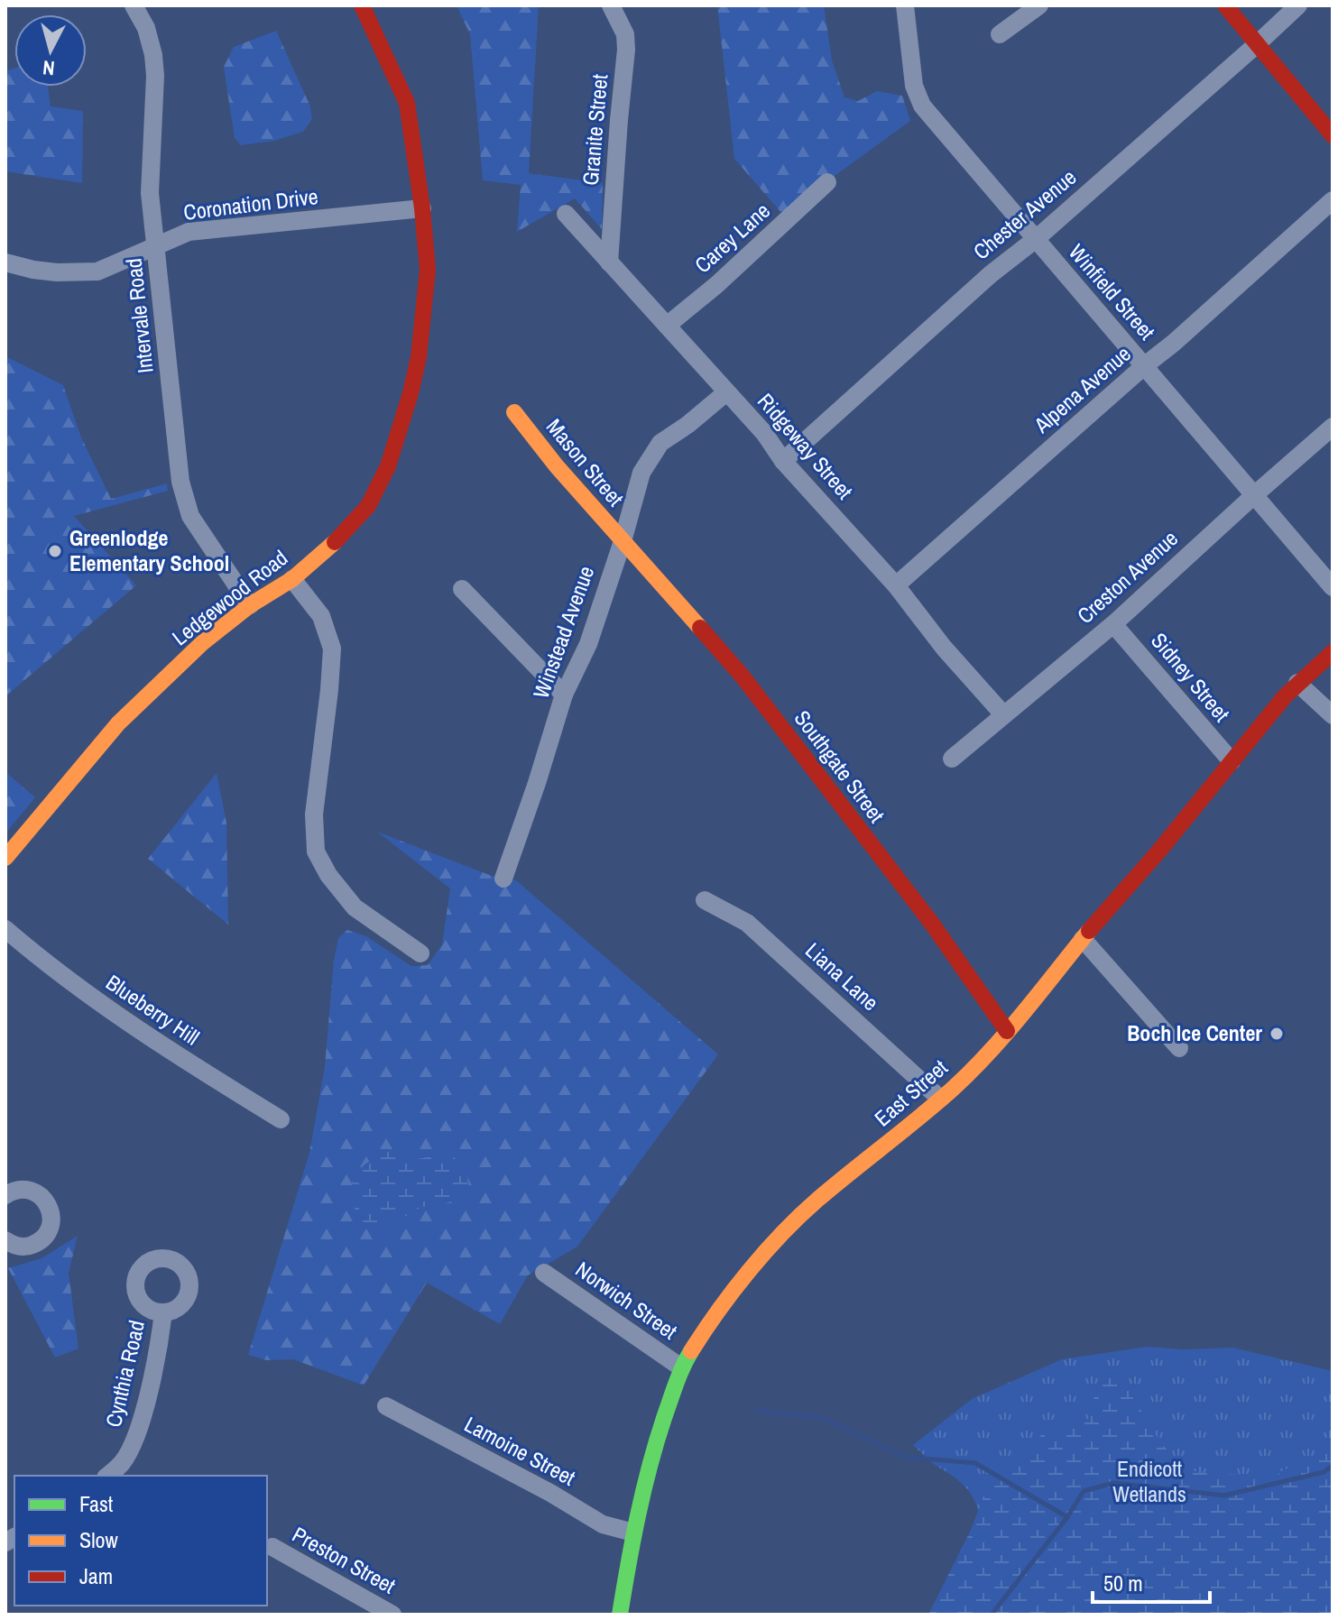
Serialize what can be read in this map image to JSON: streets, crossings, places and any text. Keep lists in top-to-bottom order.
{
  "streets": {
    "street": [
      "Granite Street",
      "Coronation Drive",
      "Chester Avenue",
      "Carey Lane",
      "Winfield Street",
      "Intervale Road",
      "Alpena Avenue",
      "Ridgeway Street",
      "Mason Street",
      "Creston Avenue",
      "Ledgewood Road",
      "Winstead Avenue",
      "Sidney Street",
      "Southgate Street",
      "Liana Lane",
      "Blueberry Hill",
      "East Street",
      "Norwich Street",
      "Cynthia Road",
      "Lamoine Street",
      "Preston Street"
    ]
  },
  "crossings": [
    ["Granite Street", "Ridgeway Street"],
    ["Coronation Drive", "Intervale Road"],
    ["Coronation Drive", "Ledgewood Road"],
    ["Chester Avenue", "Winfield Street"],
    ["Chester Avenue", "Ridgeway Street"],
    ["Carey Lane", "Ridgeway Street"],
    ["Winfield Street", "Alpena Avenue"],
    ["Winfield Street", "Creston Avenue"],
    ["Intervale Road", "Ledgewood Road"],
    ["Alpena Avenue", "Ridgeway Street"],
    ["Ridgeway Street", "Creston Avenue"],
    ["Ridgeway Street", "Winstead Avenue"],
    ["Mason Street", "Winstead Avenue"],
    ["Mason Street", "Southgate Street"],
    ["Creston Avenue", "Sidney Street"],
    ["Winstead Avenue", "Southgate Street"],
    ["Sidney Street", "East Street"],
    ["Southgate Street", "East Street"],
    ["Liana Lane", "East Street"],
    ["East Street", "Norwich Street"],
    ["East Street", "Lamoine Street"]
  ],
  "parks": ["Endicott Wetlands"],
  "places": ["Greenlodge Elementary School", "Boch Ice Center"],
  "legend": ["Fast", "Slow", "Jam"],
  "scale_bar": "50 m",
  "north": "bottom"
}
